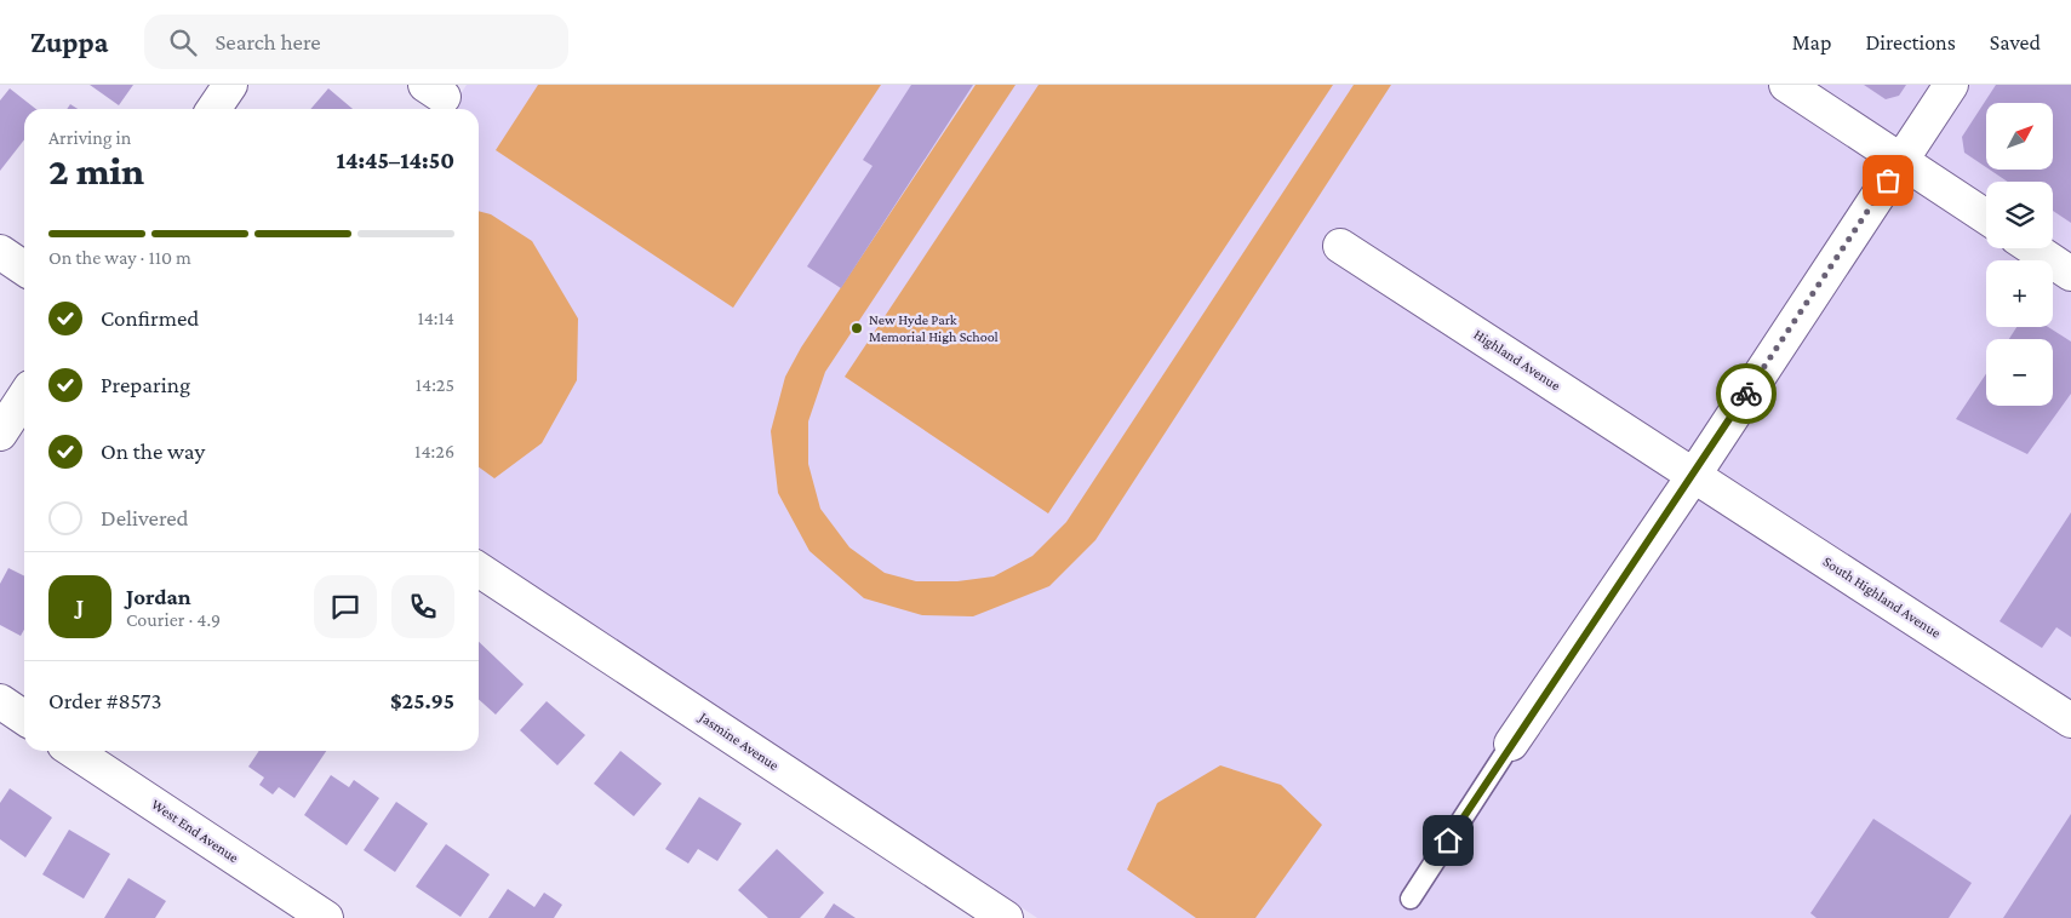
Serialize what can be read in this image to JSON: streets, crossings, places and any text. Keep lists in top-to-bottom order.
{
  "streets": {
    "street": [
      "Highland Avenue",
      "South Highland Avenue",
      "Jasmine Avenue",
      "West End Avenue"
    ]
  },
  "crossings": [
    ["Highland Avenue", "South Highland Avenue"]
  ],
  "places": ["New Hyde Park Memorial High School"],
  "north": "top right",
  "page": {
    "header": "Zuppa",
    "search": "Search here",
    "nav": ["Map", "Directions", "Saved"],
    "map_buttons": ["+", "−"],
    "heading": ["2 min", "Arriving in", "14:45–14:50"],
    "panel": [
      "Jordan",
      "Courier · 4.9",
      "Order #8573",
      "$25.95"
    ],
    "bar": "On the way · 110 m",
    "list": [
      ["Confirmed", "14:14"],
      ["Preparing", "14:25"],
      ["On the way", "14:26"],
      "Delivered"
    ],
    "round": "J"
  }
}
